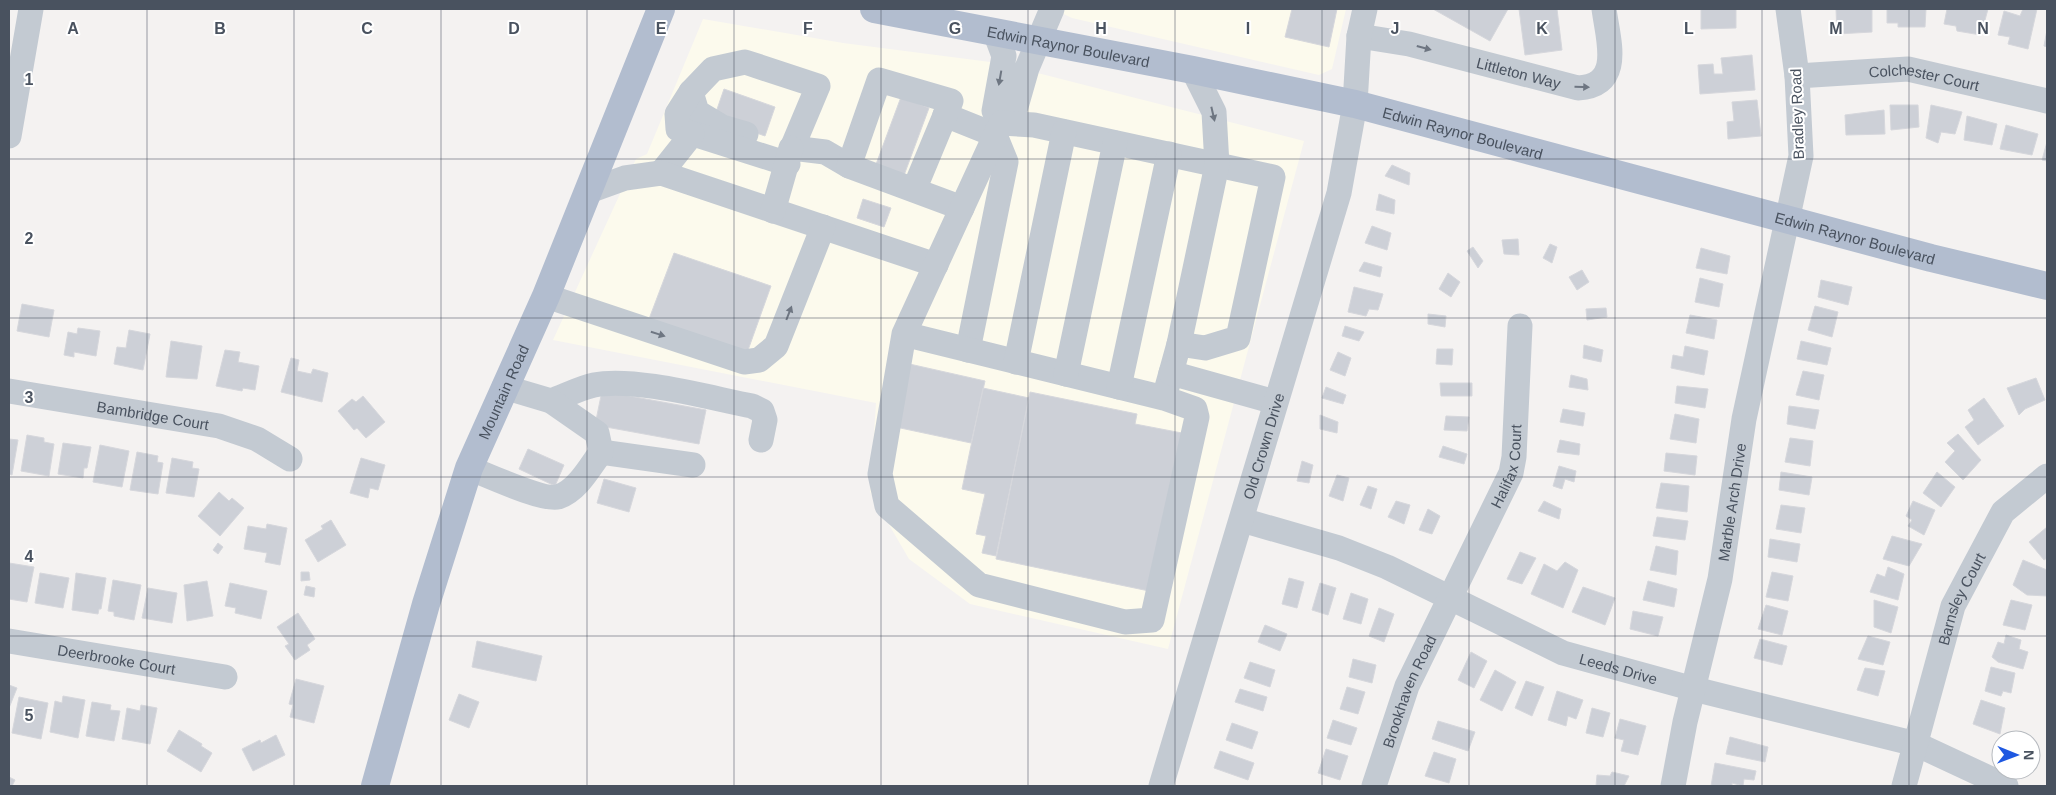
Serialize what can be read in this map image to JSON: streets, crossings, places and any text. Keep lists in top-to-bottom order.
{
  "streets": {
    "main road": ["Edwin Raynor Boulevard", "Mountain Road"],
    "street": [
      "Littleton Way",
      "Colchester Court",
      "Bradley Road",
      "Bambridge Court",
      "Old Crown Drive",
      "Halifax Court",
      "Marble Arch Drive",
      "Barnsley Court",
      "Deerbrooke Court",
      "Leeds Drive",
      "Brookhaven Road"
    ]
  },
  "crossings": [
    ["Edwin Raynor Boulevard", "Bradley Road"],
    ["Edwin Raynor Boulevard", "Old Crown Drive"],
    ["Edwin Raynor Boulevard", "Marble Arch Drive"],
    ["Colchester Court", "Bradley Road"],
    ["Bradley Road", "Marble Arch Drive"],
    ["Old Crown Drive", "Leeds Drive"],
    ["Halifax Court", "Leeds Drive"],
    ["Halifax Court", "Brookhaven Road"],
    ["Marble Arch Drive", "Leeds Drive"],
    ["Barnsley Court", "Leeds Drive"],
    ["Leeds Drive", "Brookhaven Road"]
  ],
  "north": "right",
  "grid": {
    "columns": [
      "A",
      "B",
      "C",
      "D",
      "E",
      "F",
      "G",
      "H",
      "I",
      "J",
      "K",
      "L",
      "M",
      "N"
    ],
    "rows": [
      "1",
      "2",
      "3",
      "4",
      "5"
    ]
  }
}
